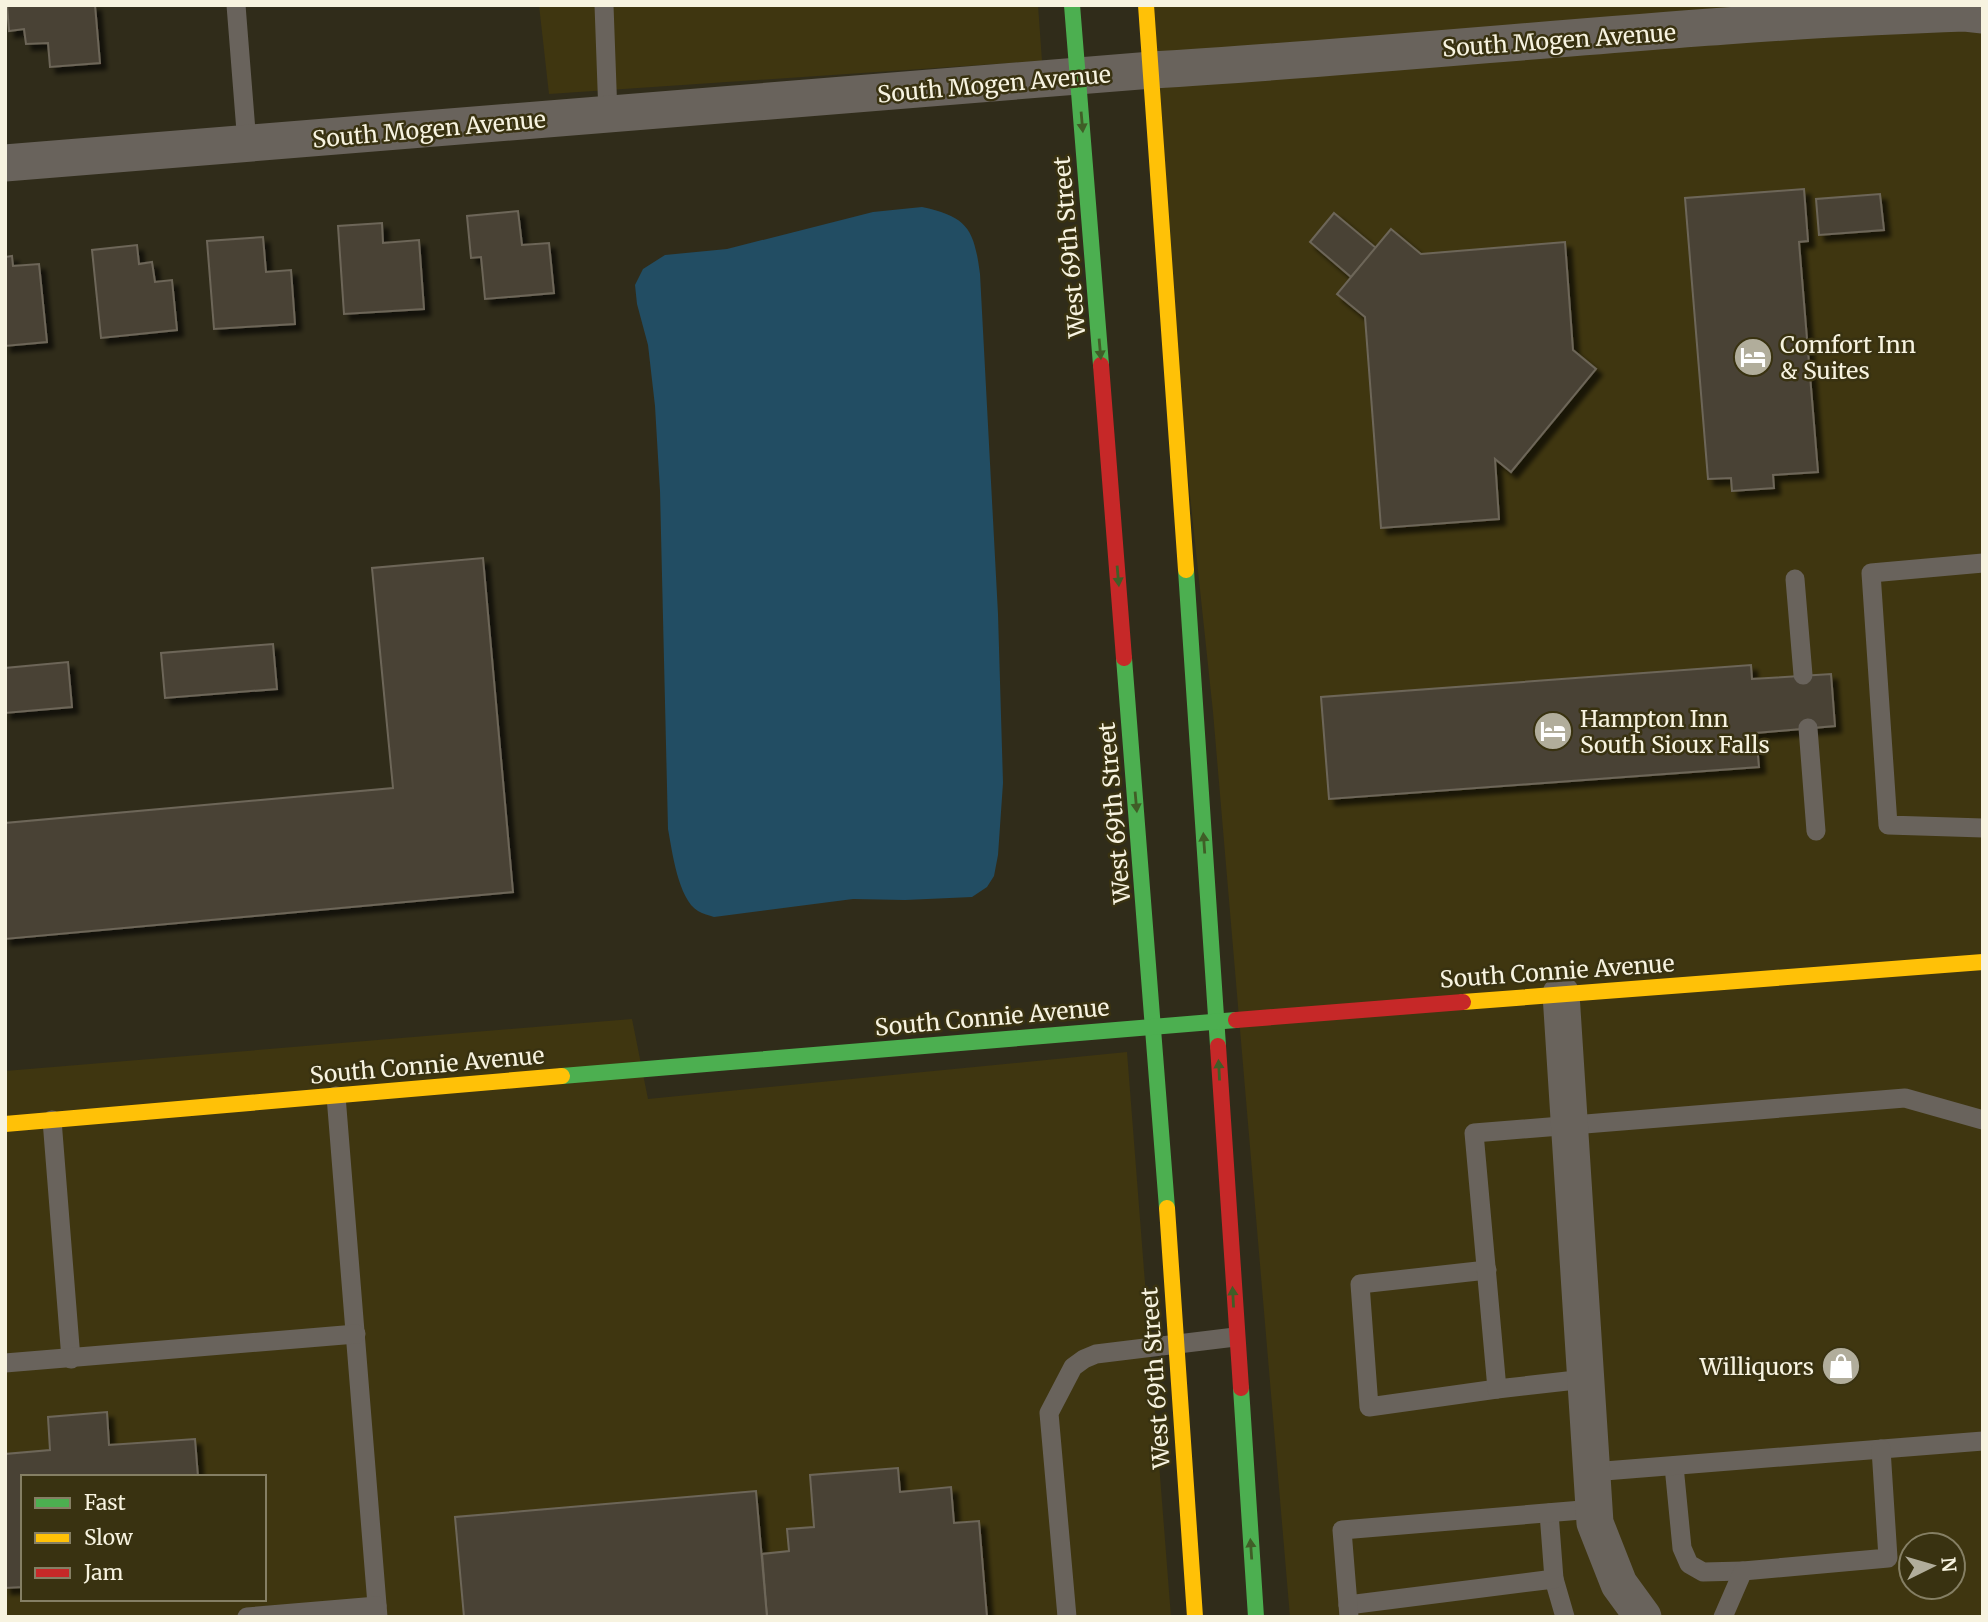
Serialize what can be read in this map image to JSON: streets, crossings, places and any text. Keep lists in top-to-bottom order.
{
  "streets": {
    "street": ["South Mogen Avenue", "West 69th Street", "South Connie Avenue"]
  },
  "crossings": [
    ["South Mogen Avenue", "West 69th Street"],
    ["West 69th Street", "South Connie Avenue"]
  ],
  "places": {
    "hotel": ["Comfort Inn & Suites", "Hampton Inn South Sioux Falls"],
    "shop": ["Williquors"]
  },
  "legend": ["Fast", "Slow", "Jam"],
  "north": "right"
}
